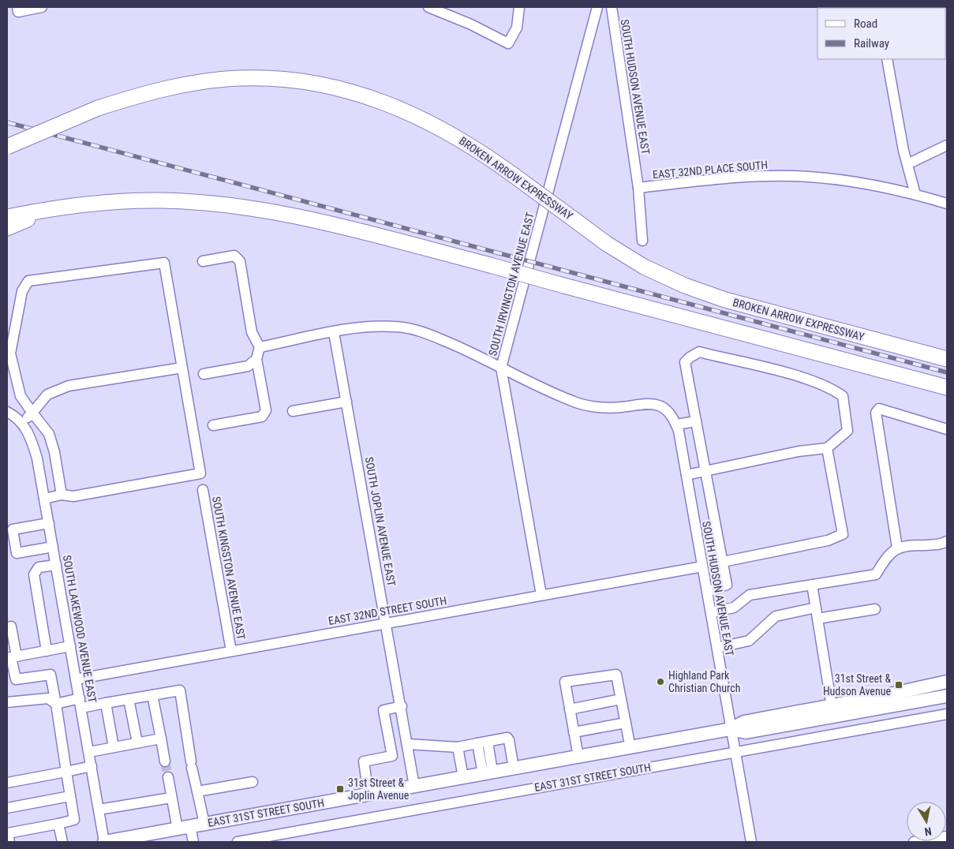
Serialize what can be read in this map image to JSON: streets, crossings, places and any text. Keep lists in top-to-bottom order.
{
  "streets": {
    "highway": ["BROKEN ARROW EXPRESSWAY"],
    "main road": ["EAST 31ST STREET SOUTH"],
    "street": [
      "SOUTH HUDSON AVENUE EAST",
      "EAST 32ND PLACE SOUTH",
      "SOUTH IRVINGTON AVENUE EAST",
      "SOUTH JOPLIN AVENUE EAST",
      "SOUTH KINGSTON AVENUE EAST",
      "EAST 32ND STREET SOUTH",
      "SOUTH LAKEWOOD AVENUE EAST"
    ]
  },
  "crossings": [
    ["SOUTH HUDSON AVENUE EAST", "EAST 32ND PLACE SOUTH"],
    ["SOUTH HUDSON AVENUE EAST", "SOUTH IRVINGTON AVENUE EAST"],
    ["SOUTH HUDSON AVENUE EAST", "EAST 32ND STREET SOUTH"],
    ["SOUTH HUDSON AVENUE EAST", "EAST 31ST STREET SOUTH"],
    ["SOUTH IRVINGTON AVENUE EAST", "EAST 32ND STREET SOUTH"],
    ["SOUTH JOPLIN AVENUE EAST", "EAST 32ND STREET SOUTH"],
    ["SOUTH JOPLIN AVENUE EAST", "EAST 31ST STREET SOUTH"],
    ["SOUTH KINGSTON AVENUE EAST", "EAST 32ND STREET SOUTH"],
    ["EAST 32ND STREET SOUTH", "SOUTH LAKEWOOD AVENUE EAST"],
    ["SOUTH LAKEWOOD AVENUE EAST", "EAST 31ST STREET SOUTH"]
  ],
  "places": {
    "other": ["Highland Park Christian Church"],
    "transit": ["31st Street & Hudson Avenue", "31st Street & Joplin Avenue"]
  },
  "legend": ["Road", "Railway"],
  "north": "bottom"
}
